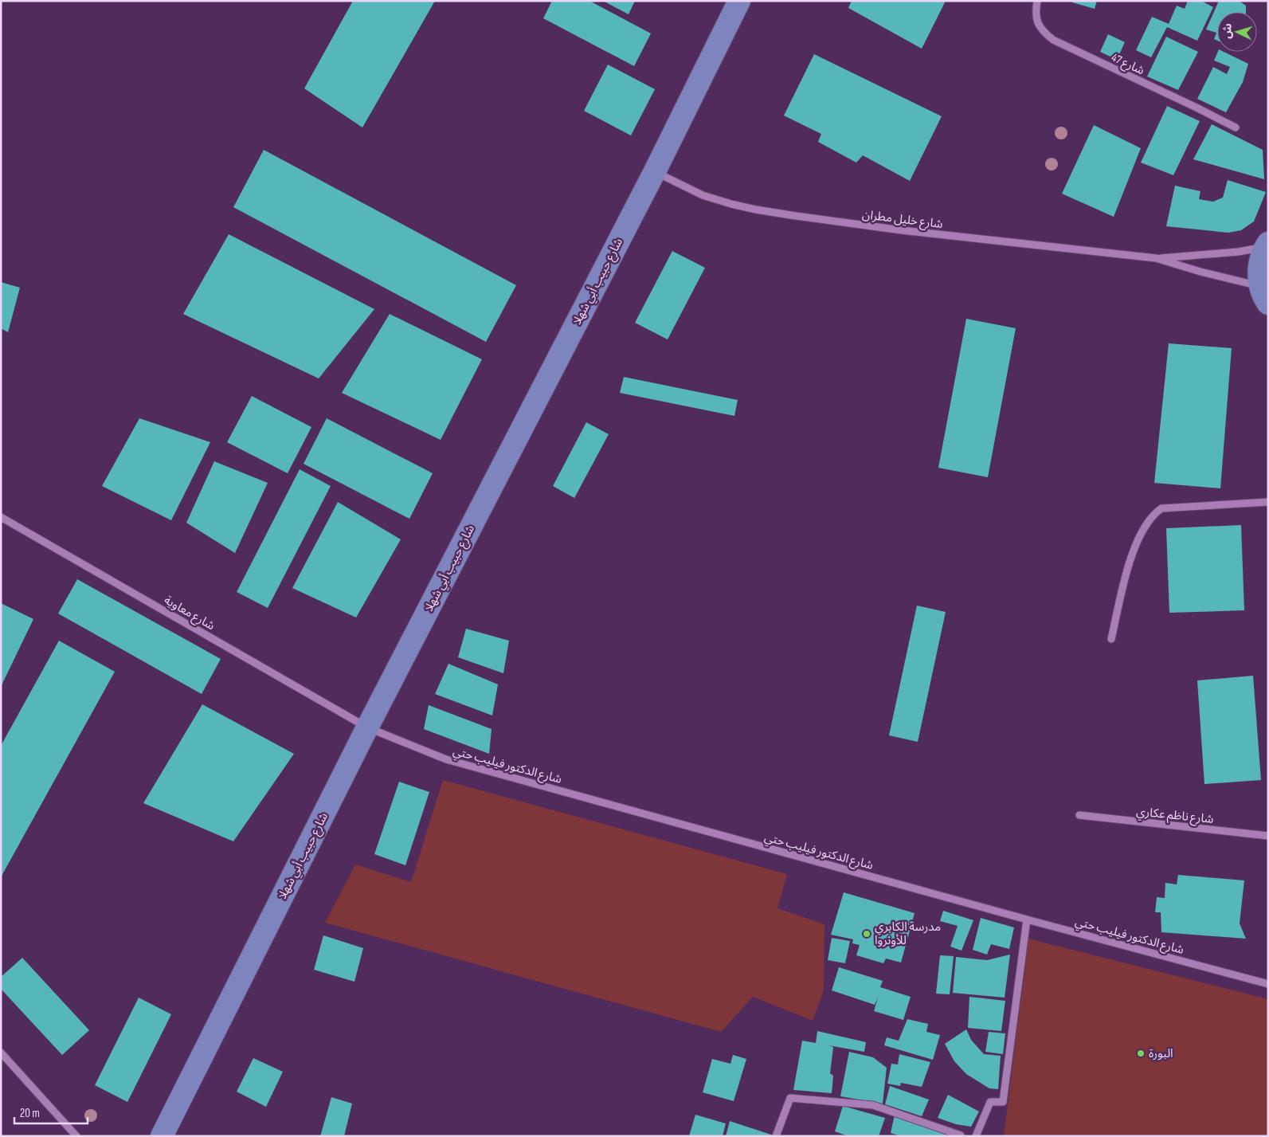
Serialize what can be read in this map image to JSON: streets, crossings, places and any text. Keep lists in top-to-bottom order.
{
  "streets": {
    "main road": ["شارع حبيب أبي شهلا"],
    "street": [
      "شارع 47",
      "شارع خليل مطران",
      "شارع معاوية",
      "شارع الدكتور فيليب حتي",
      "شارع ناظم عكاري"
    ]
  },
  "crossings": [
    ["شارع خليل مطران", "شارع حبيب أبي شهلا"],
    ["شارع حبيب أبي شهلا", "شارع معاوية"],
    ["شارع حبيب أبي شهلا", "شارع الدكتور فيليب حتي"],
    ["شارع معاوية", "شارع الدكتور فيليب حتي"]
  ],
  "places": ["مدرسة الكابري للأونروا", "البورة"],
  "scale_bar": "20 m",
  "north": "left"
}
